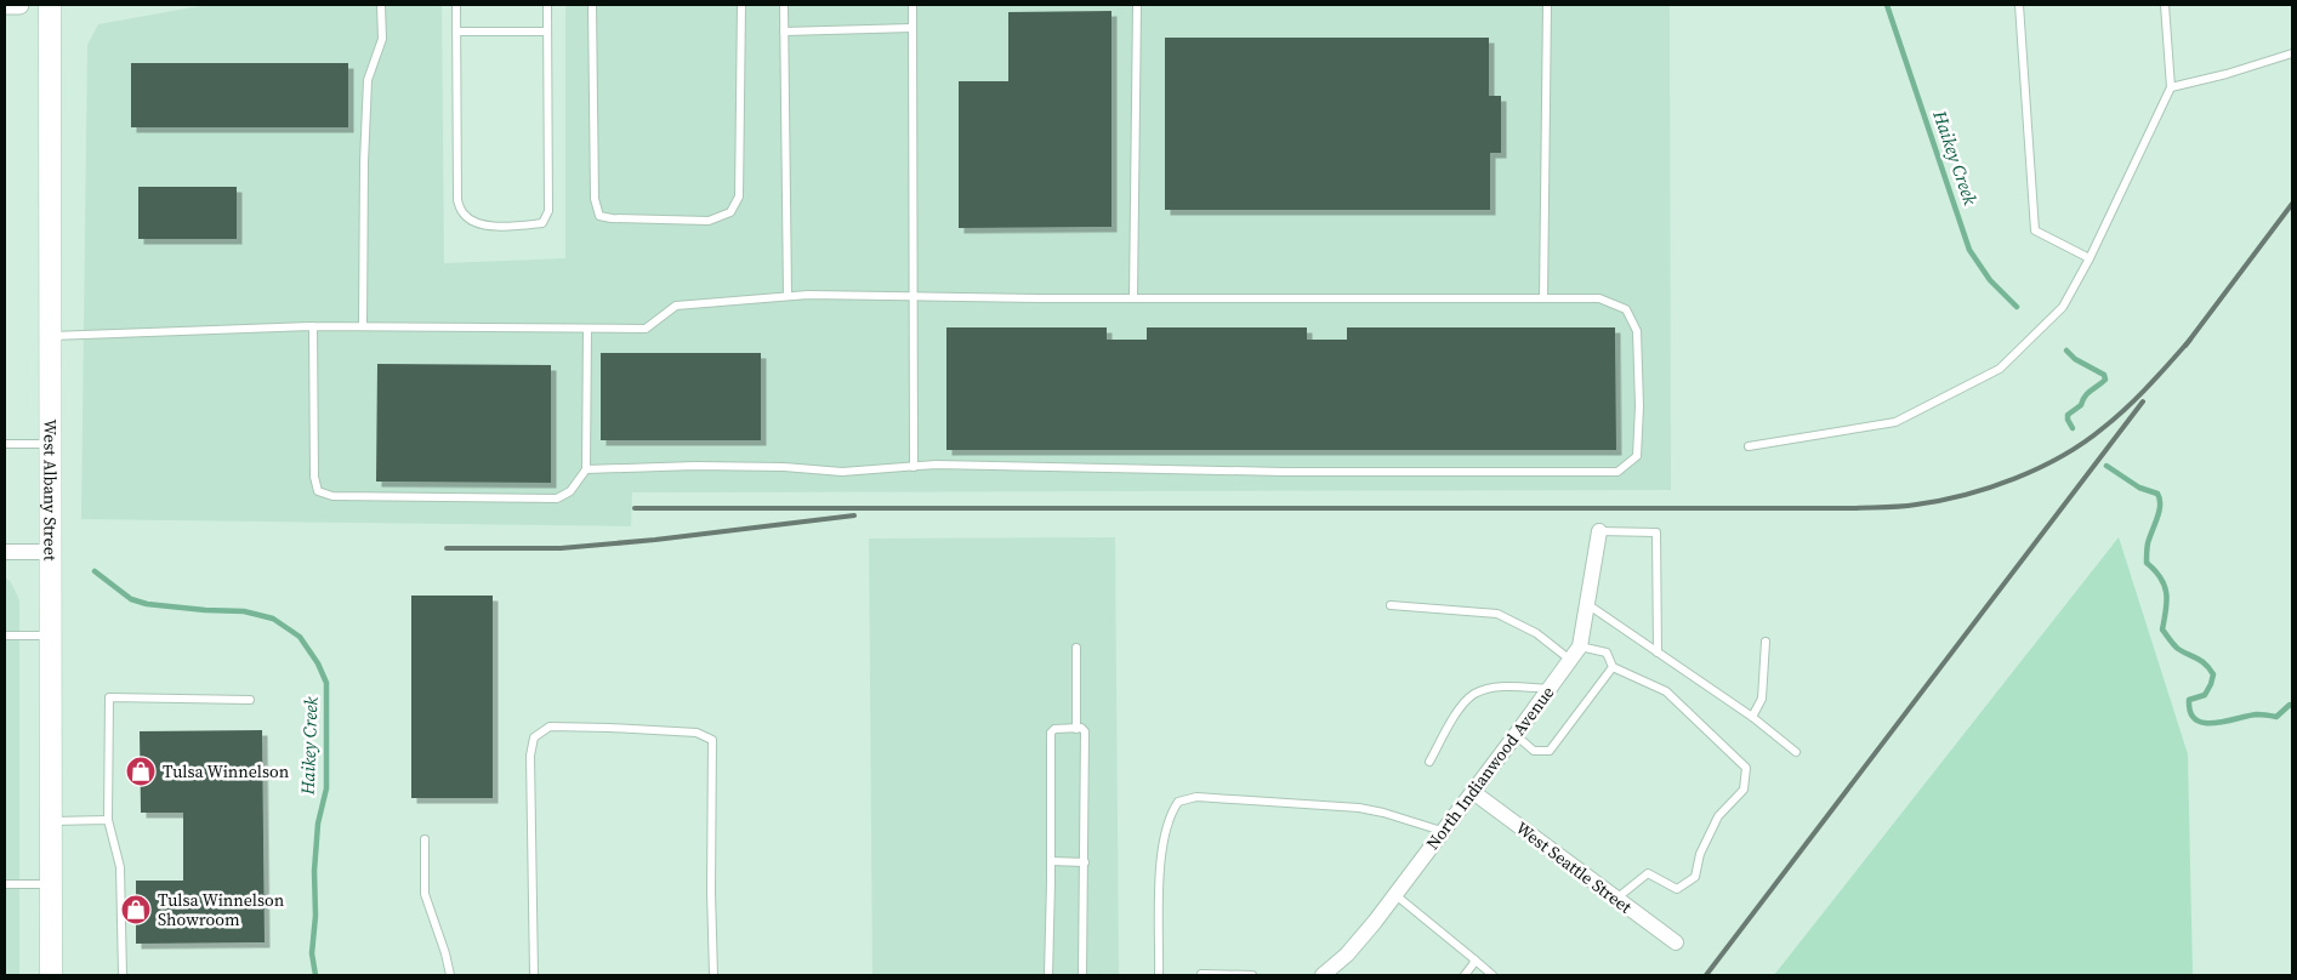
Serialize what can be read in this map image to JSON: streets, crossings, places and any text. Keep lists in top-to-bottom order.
{
  "streets": {
    "main road": ["West Albany Street"],
    "street": ["North Indianwood Avenue", "West Seattle Street"]
  },
  "crossings": [
    ["North Indianwood Avenue", "West Seattle Street"]
  ],
  "water": ["Haikey Creek"],
  "places": {
    "shop": ["Tulsa Winnelson", "Tulsa Winnelson Showroom"]
  }
}
